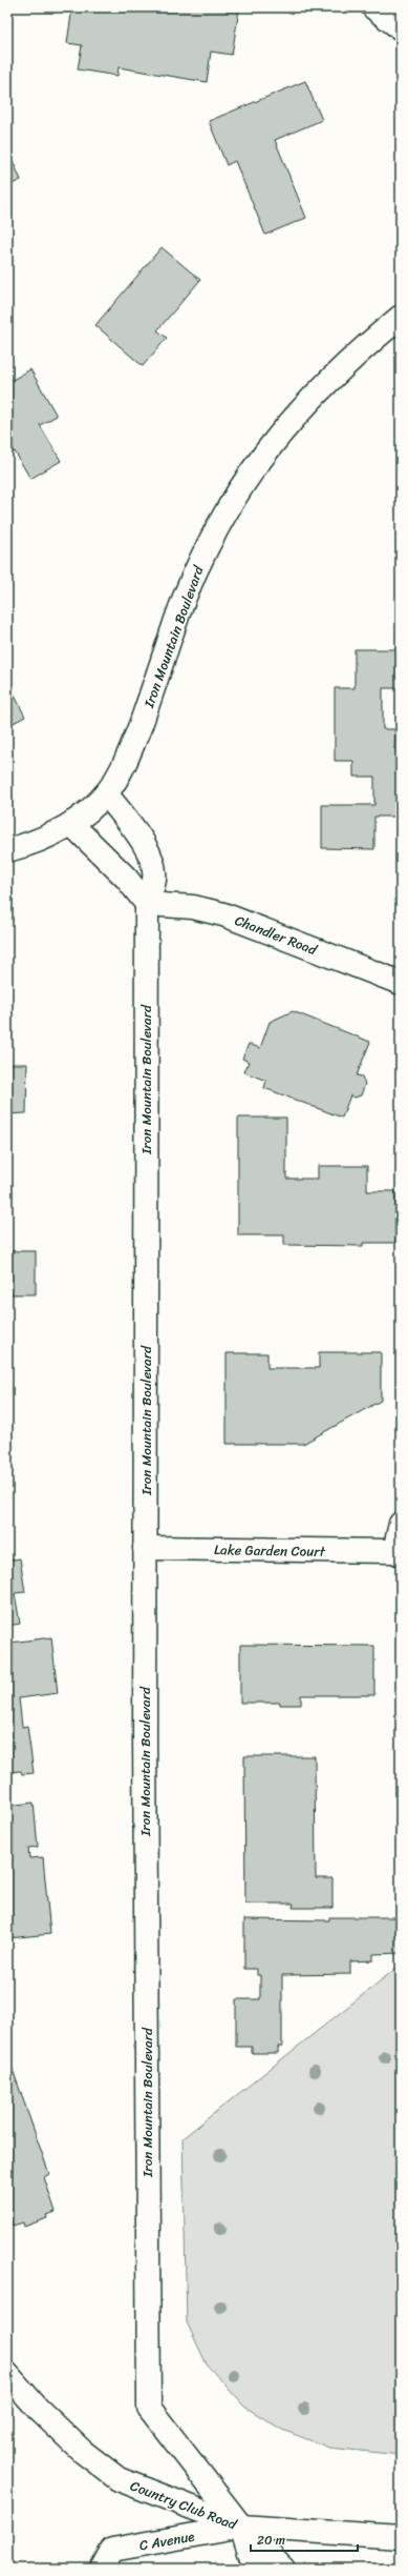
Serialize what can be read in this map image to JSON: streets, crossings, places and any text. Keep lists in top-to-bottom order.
{
  "streets": {
    "street": [
      "Iron Mountain Boulevard",
      "Chandler Road",
      "Lake Garden Court",
      "Country Club Road",
      "C Avenue"
    ]
  },
  "crossings": [
    ["Iron Mountain Boulevard", "Chandler Road"],
    ["Iron Mountain Boulevard", "Lake Garden Court"],
    ["Iron Mountain Boulevard", "Country Club Road"],
    ["Iron Mountain Boulevard", "C Avenue"],
    ["Country Club Road", "C Avenue"]
  ],
  "scale_bar": "20 m"
}
